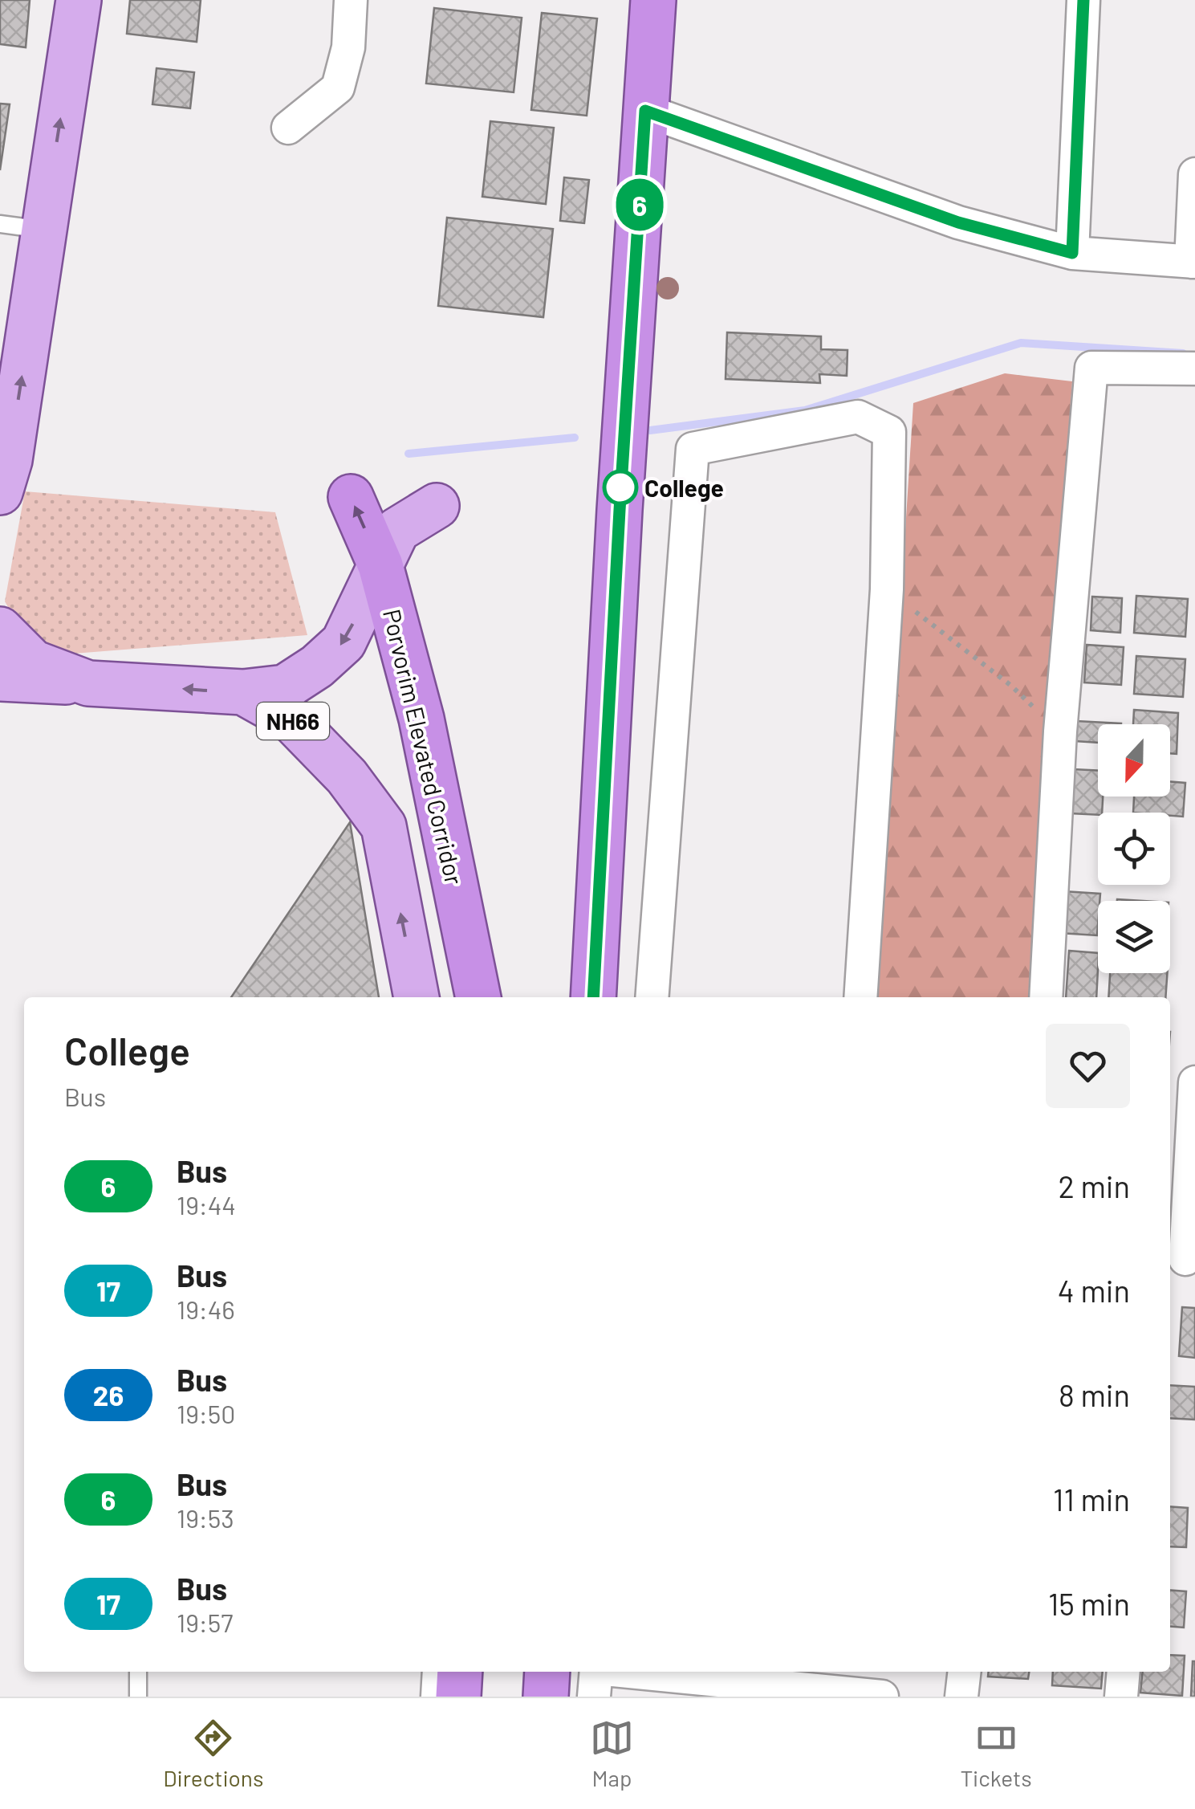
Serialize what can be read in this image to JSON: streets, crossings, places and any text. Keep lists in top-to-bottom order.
{
  "streets": {
    "highway": ["Porvorim Elevated Corridor"],
    "main road": ["NH66"]
  },
  "places": ["College"],
  "lines": ["bus line 6"],
  "north": "bottom",
  "page": {
    "on_map": "6",
    "heading": ["College", "Bus"],
    "list": [
      {
        "mark": "6",
        "name": "Bus",
        "note": "19:44",
        "value": "2 min"
      },
      {
        "mark": "17",
        "name": "Bus",
        "note": "19:46",
        "value": "4 min"
      },
      {
        "mark": "26",
        "name": "Bus",
        "note": "19:50",
        "value": "8 min"
      },
      {
        "mark": "6",
        "name": "Bus",
        "note": "19:53",
        "value": "11 min"
      },
      {
        "mark": "17",
        "name": "Bus",
        "note": "19:57",
        "value": "15 min"
      }
    ],
    "tabs": ["Directions", "Map", "Tickets"]
  }
}
